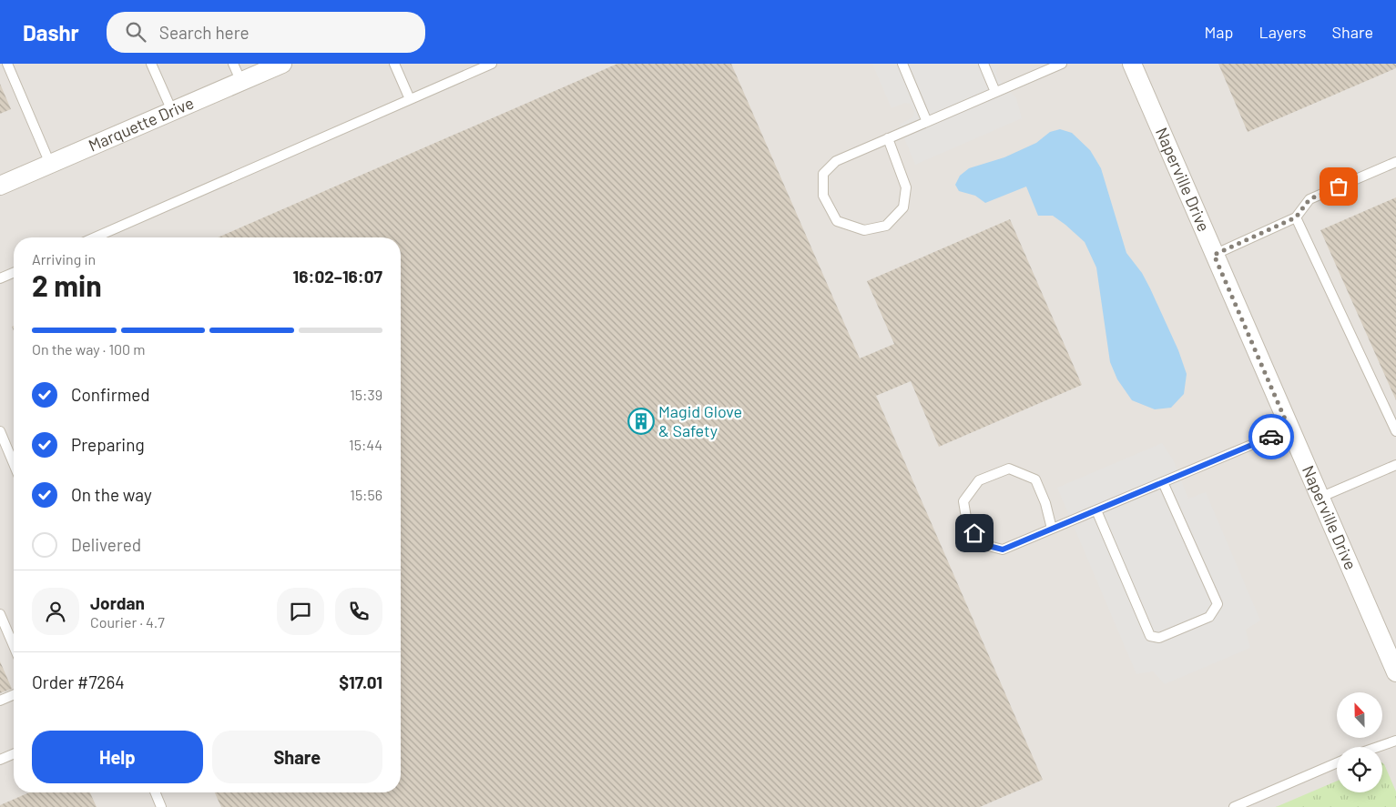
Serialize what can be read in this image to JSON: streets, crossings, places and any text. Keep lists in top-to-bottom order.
{
  "streets": {
    "street": ["Marquette Drive", "Naperville Drive"]
  },
  "places": {
    "building": ["Magid Glove & Safety"]
  },
  "north": "top",
  "page": {
    "header": "Dashr",
    "search": "Search here",
    "nav": ["Map", "Layers", "Share"],
    "heading": ["2 min", "Arriving in", "16:02–16:07"],
    "panel": [
      "Jordan",
      "Courier · 4.7",
      "Order #7264",
      "$17.01"
    ],
    "bar": "On the way · 100 m",
    "list": [
      ["Confirmed", "15:39"],
      ["Preparing", "15:44"],
      ["On the way", "15:56"],
      "Delivered"
    ],
    "buttons": ["Help", "Share"]
  }
}
